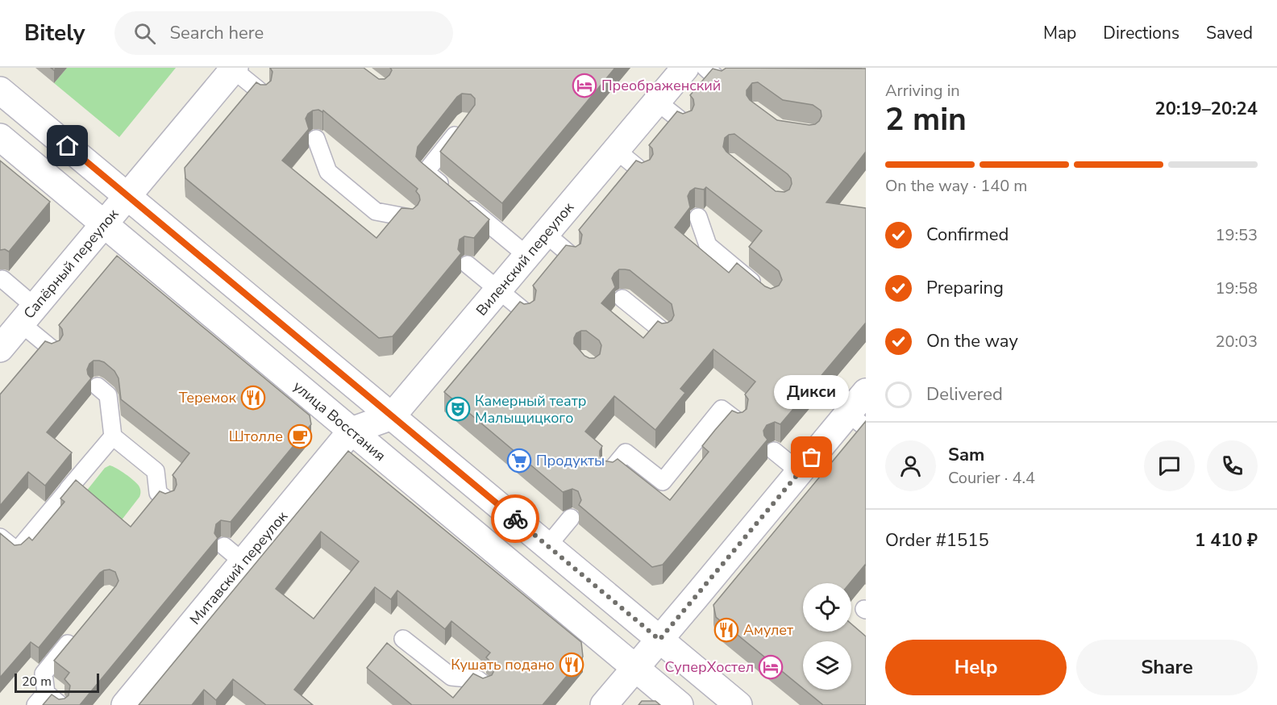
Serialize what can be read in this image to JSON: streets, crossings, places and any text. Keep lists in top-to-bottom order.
{
  "streets": {
    "street": [
      "Виленский переулок",
      "Сапёрный переулок",
      "улица Восстания",
      "Митавский переулок"
    ]
  },
  "crossings": [
    ["Виленский переулок", "улица Восстания"],
    ["Виленский переулок", "Митавский переулок"],
    ["Сапёрный переулок", "улица Восстания"],
    ["улица Восстания", "Митавский переулок"]
  ],
  "places": {
    "hotel": ["Преображенский", "СуперХостел"],
    "restaurant": ["Теремок", "Амулет", "Кушать подано"],
    "theatre": ["Камерный театр Малыщицкого"],
    "cafe": ["Штолле"],
    "other": ["Дикси"],
    "supermarket": ["Продукты"]
  },
  "scale_bar": "20 m",
  "page": {
    "header": "Bitely",
    "search": "Search here",
    "nav": ["Map", "Directions", "Saved"],
    "heading": ["2 min", "Arriving in", "20:19–20:24"],
    "panel": [
      "Sam",
      "Courier · 4.4",
      "Order #1515",
      "1 410 ₽"
    ],
    "bar": "On the way · 140 m",
    "list": [
      ["Confirmed", "19:53"],
      ["Preparing", "19:58"],
      ["On the way", "20:03"],
      "Delivered"
    ],
    "bubble": "Дикси",
    "buttons": ["Help", "Share"],
    "scale": "20 m"
  }
}
